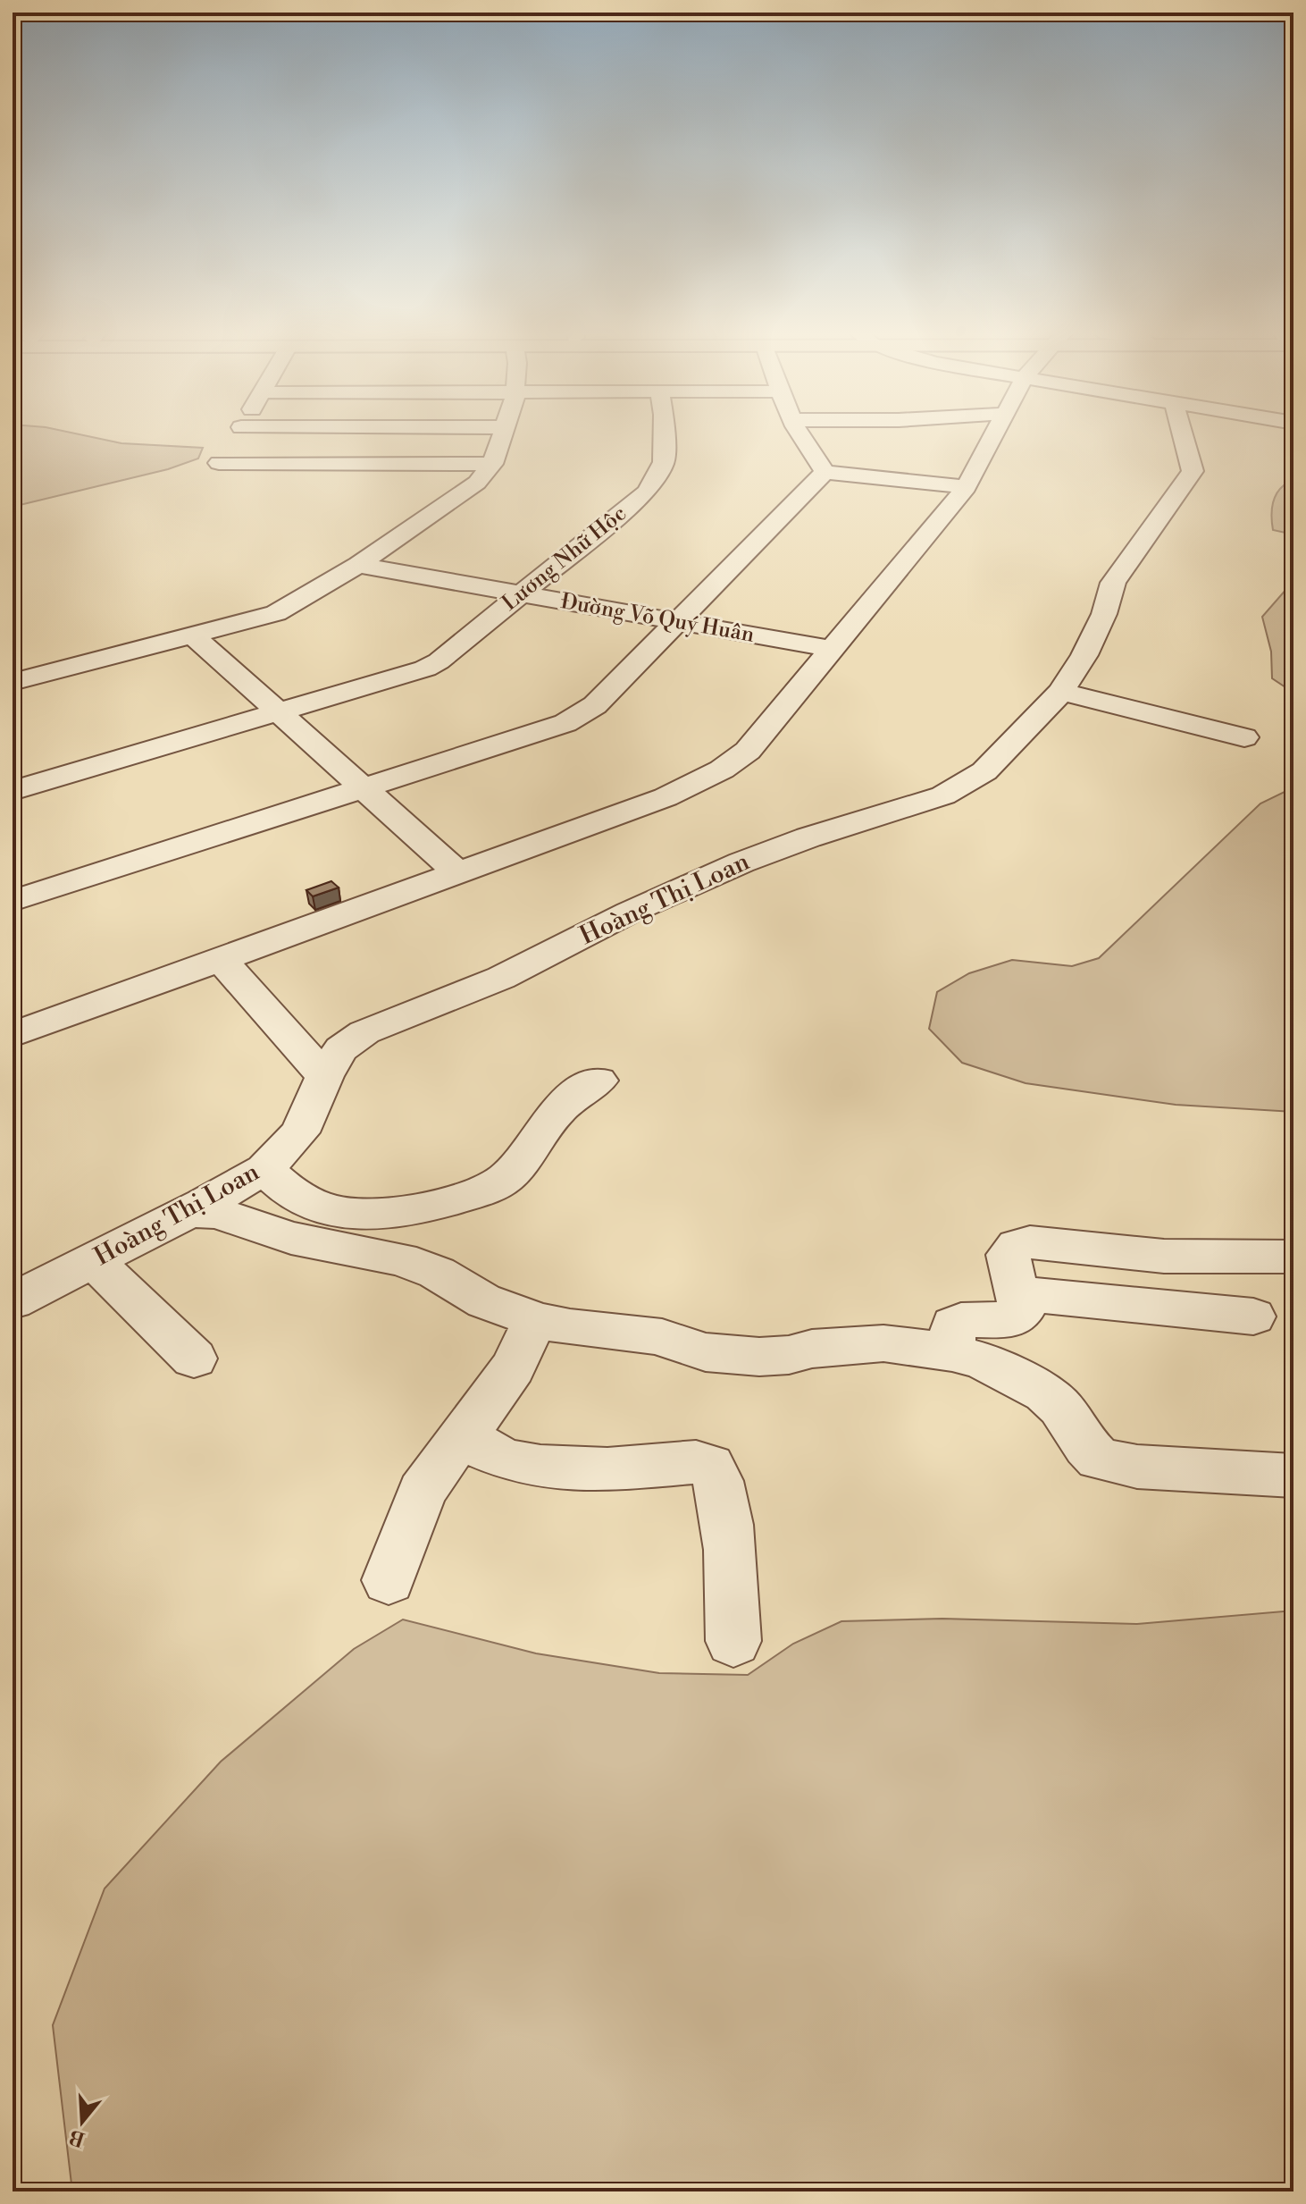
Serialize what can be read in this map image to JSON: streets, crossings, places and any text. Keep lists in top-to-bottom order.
{
  "streets": {
    "street": ["Lương Nhữ Hộc", "Đường Võ Quý Huân", "Hoàng Thị Loan"]
  },
  "crossings": [
    ["Lương Nhữ Hộc", "Đường Võ Quý Huân"]
  ],
  "north": "bottom"
}
